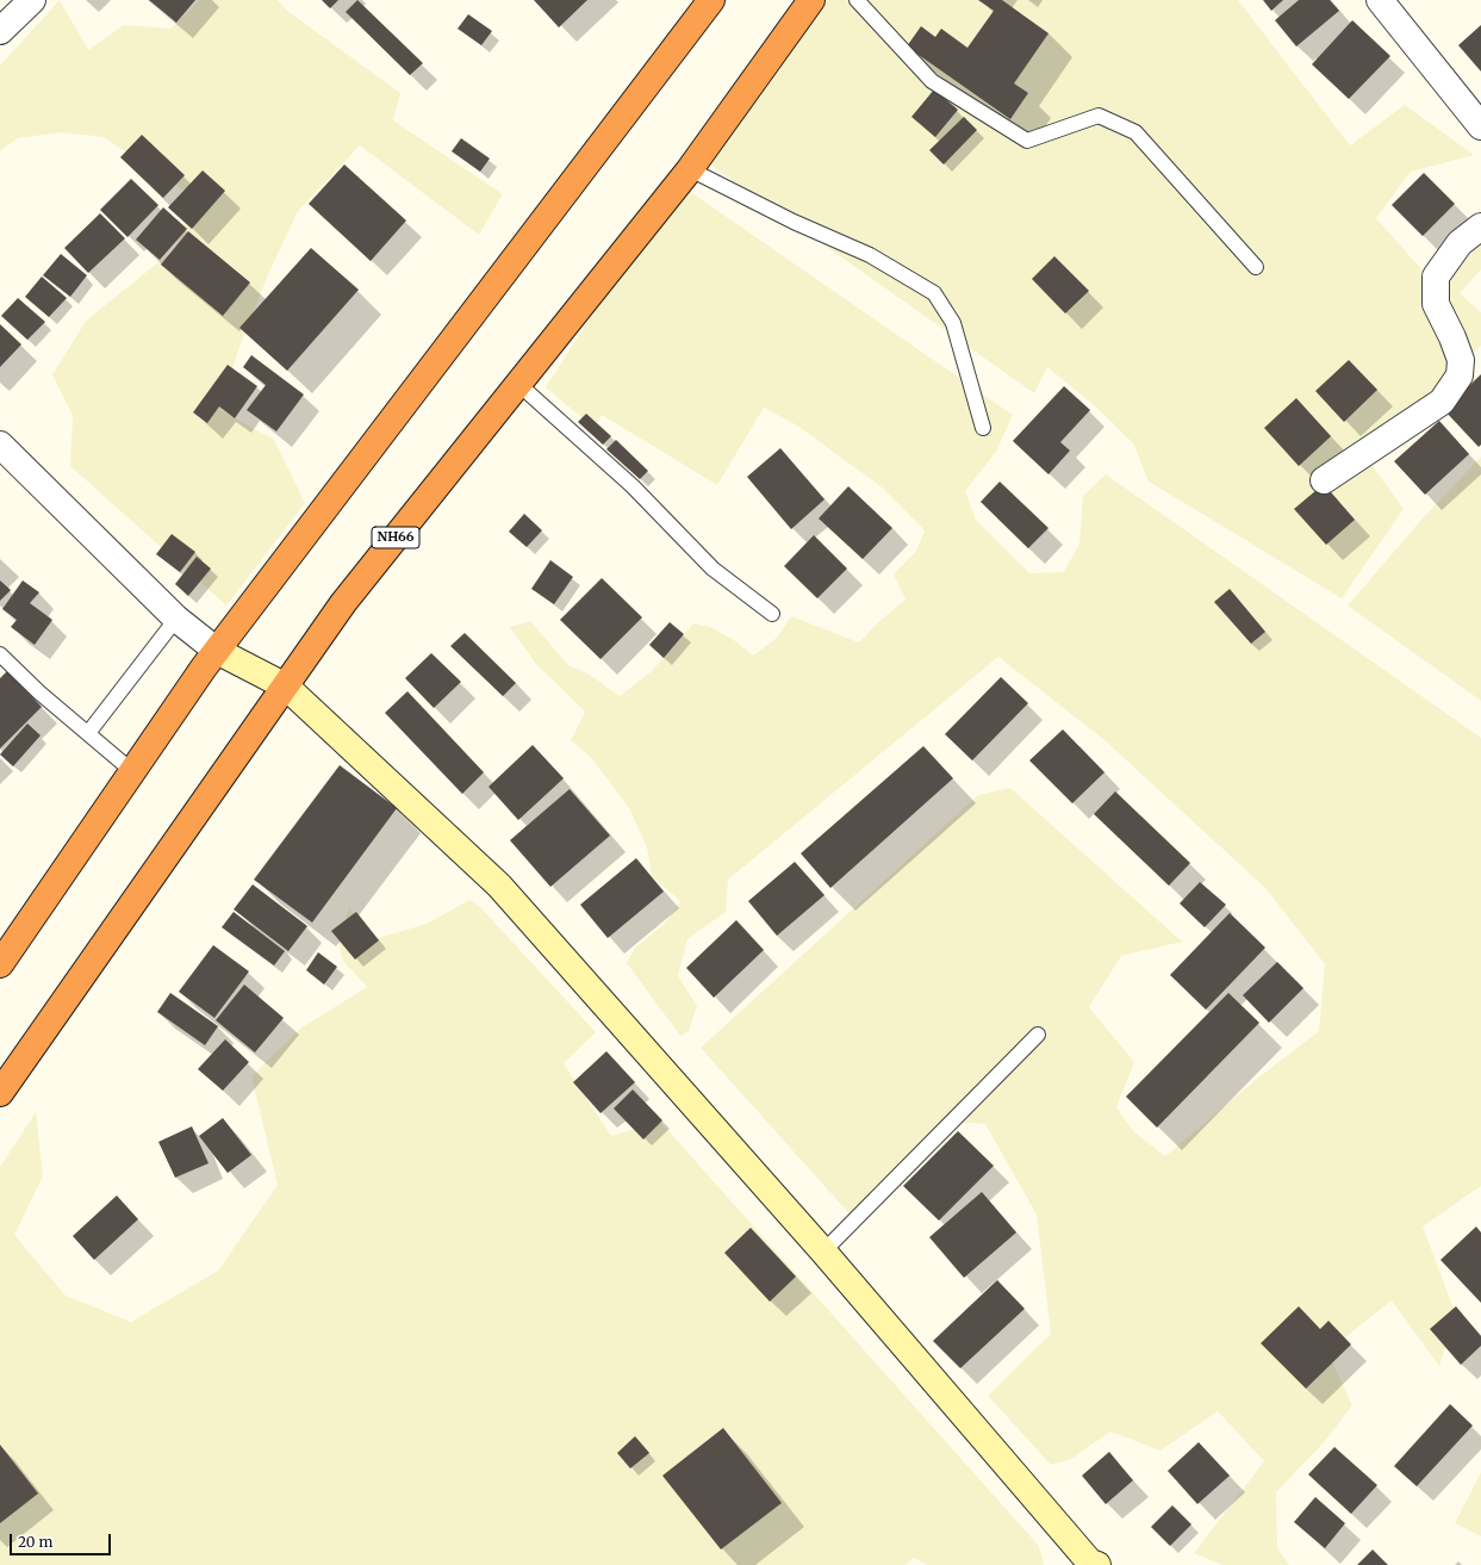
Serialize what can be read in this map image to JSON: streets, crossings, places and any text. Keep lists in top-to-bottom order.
{
  "streets": {
    "highway": ["NH66"]
  },
  "scale_bar": "20 m"
}
